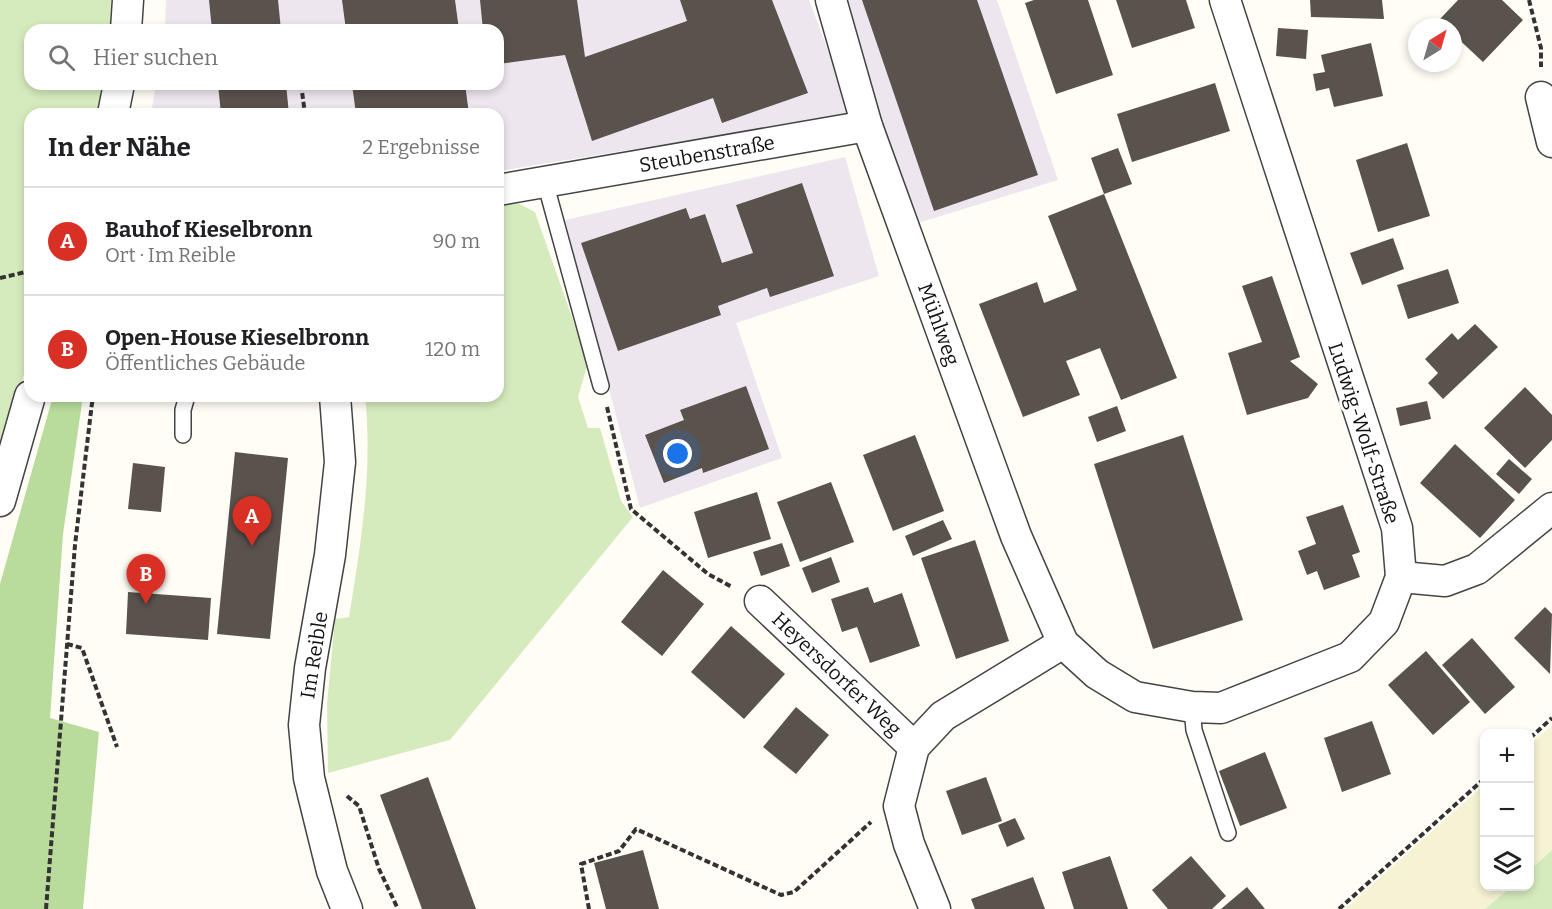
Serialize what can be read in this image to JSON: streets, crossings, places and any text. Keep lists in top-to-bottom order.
{
  "streets": {
    "street": [
      "Steubenstraße",
      "Mühlweg",
      "Ludwig-Wolf-Straße",
      "Im Reible",
      "Heyersdorfer Weg"
    ]
  },
  "crossings": [
    ["Steubenstraße", "Mühlweg"],
    ["Mühlweg", "Ludwig-Wolf-Straße"]
  ],
  "north": "top right",
  "page": {
    "search": "Hier suchen",
    "heading": ["In der Nähe", "2 Ergebnisse"],
    "list": [
      {
        "mark": "A",
        "name": "Bauhof Kieselbronn",
        "note": "Ort · Im Reible",
        "value": "90 m"
      },
      {
        "mark": "B",
        "name": "Open-House Kieselbronn",
        "note": "Öffentliches Gebäude",
        "value": "120 m"
      }
    ],
    "pins": ["A", "B"],
    "map_buttons": ["+", "−"]
  }
}
